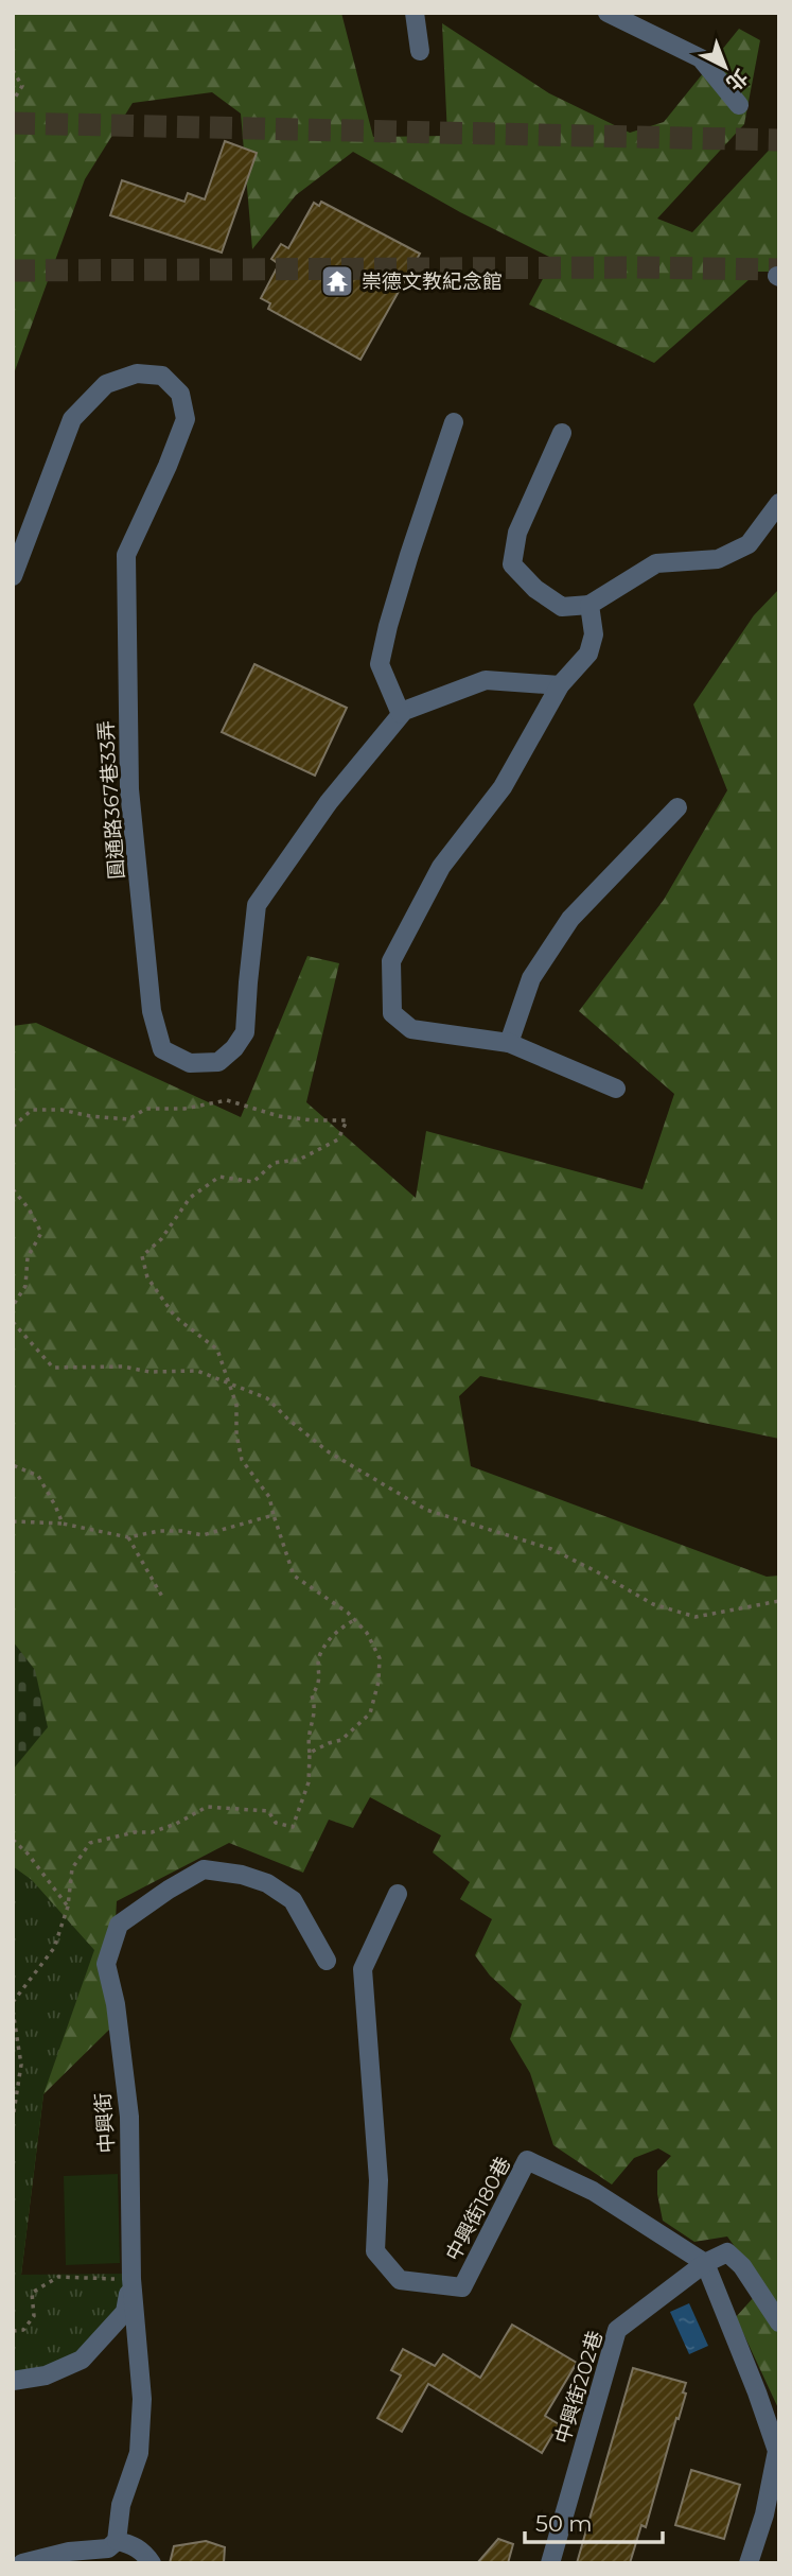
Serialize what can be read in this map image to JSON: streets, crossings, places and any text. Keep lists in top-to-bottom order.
{
  "streets": {
    "street": [
      "圓通路367巷33弄",
      "中興街",
      "中興街180巷",
      "中興街202巷"
    ]
  },
  "crossings": [
    ["中興街180巷", "中興街202巷"]
  ],
  "places": {
    "temple": ["崇德文教紀念館"]
  },
  "scale_bar": "50 m",
  "north": "bottom right"
}
